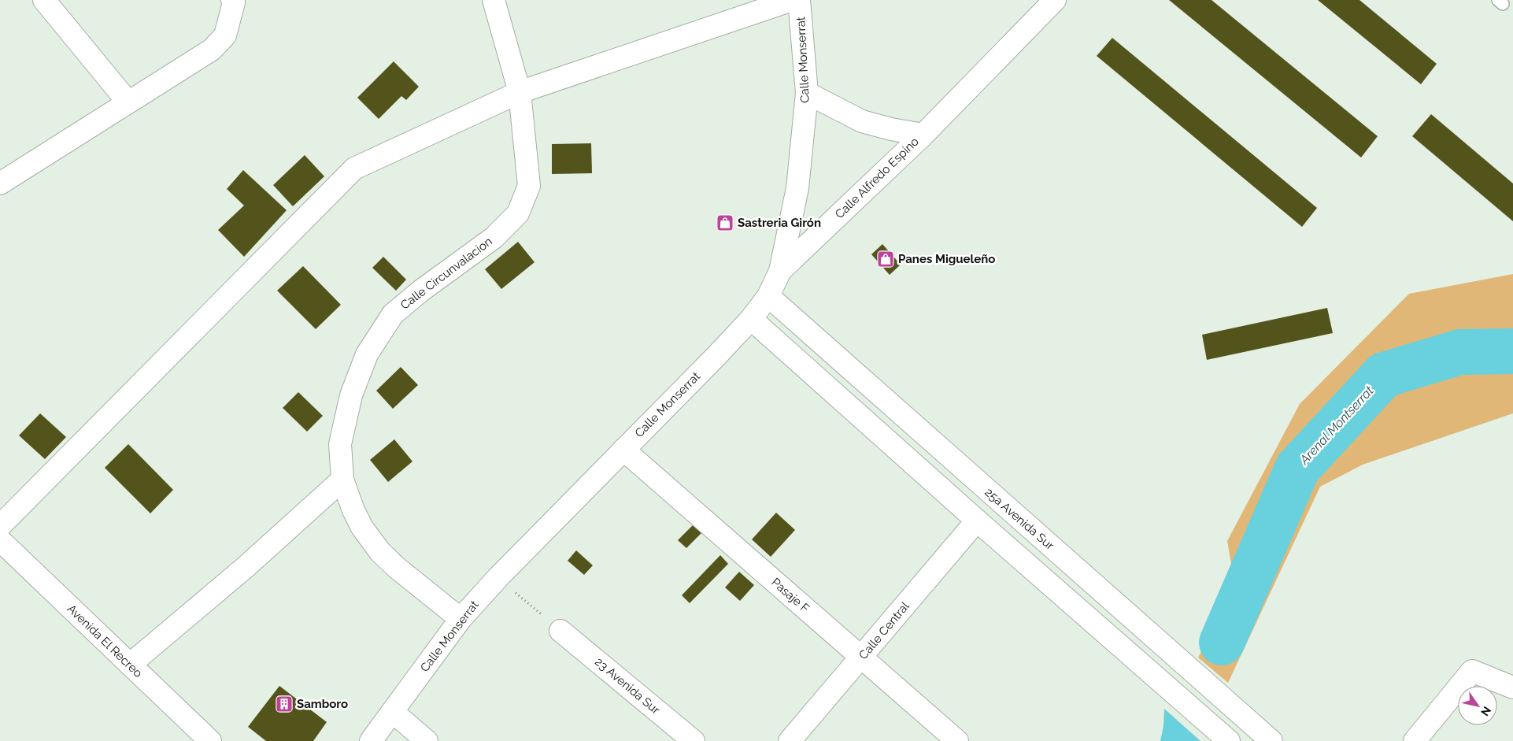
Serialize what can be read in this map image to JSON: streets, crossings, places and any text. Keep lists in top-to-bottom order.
{
  "streets": {
    "street": [
      "Calle Monserrat",
      "Calle Alfredo Espino",
      "Calle Circunvalacion",
      "25a Avenida Sur",
      "Pasaje F",
      "Calle Central",
      "Avenida El Recreo",
      "23 Avenida Sur"
    ]
  },
  "crossings": [
    ["Calle Monserrat", "Calle Alfredo Espino"],
    ["Calle Monserrat", "Calle Circunvalacion"],
    ["Calle Monserrat", "25a Avenida Sur"],
    ["Calle Monserrat", "Pasaje F"],
    ["Pasaje F", "Calle Central"]
  ],
  "water": ["Arenal Montserrat"],
  "places": {
    "shop": ["Sastreria Girón", "Panes Migueleño"],
    "building": ["Samboro"]
  },
  "north": "bottom right"
}
